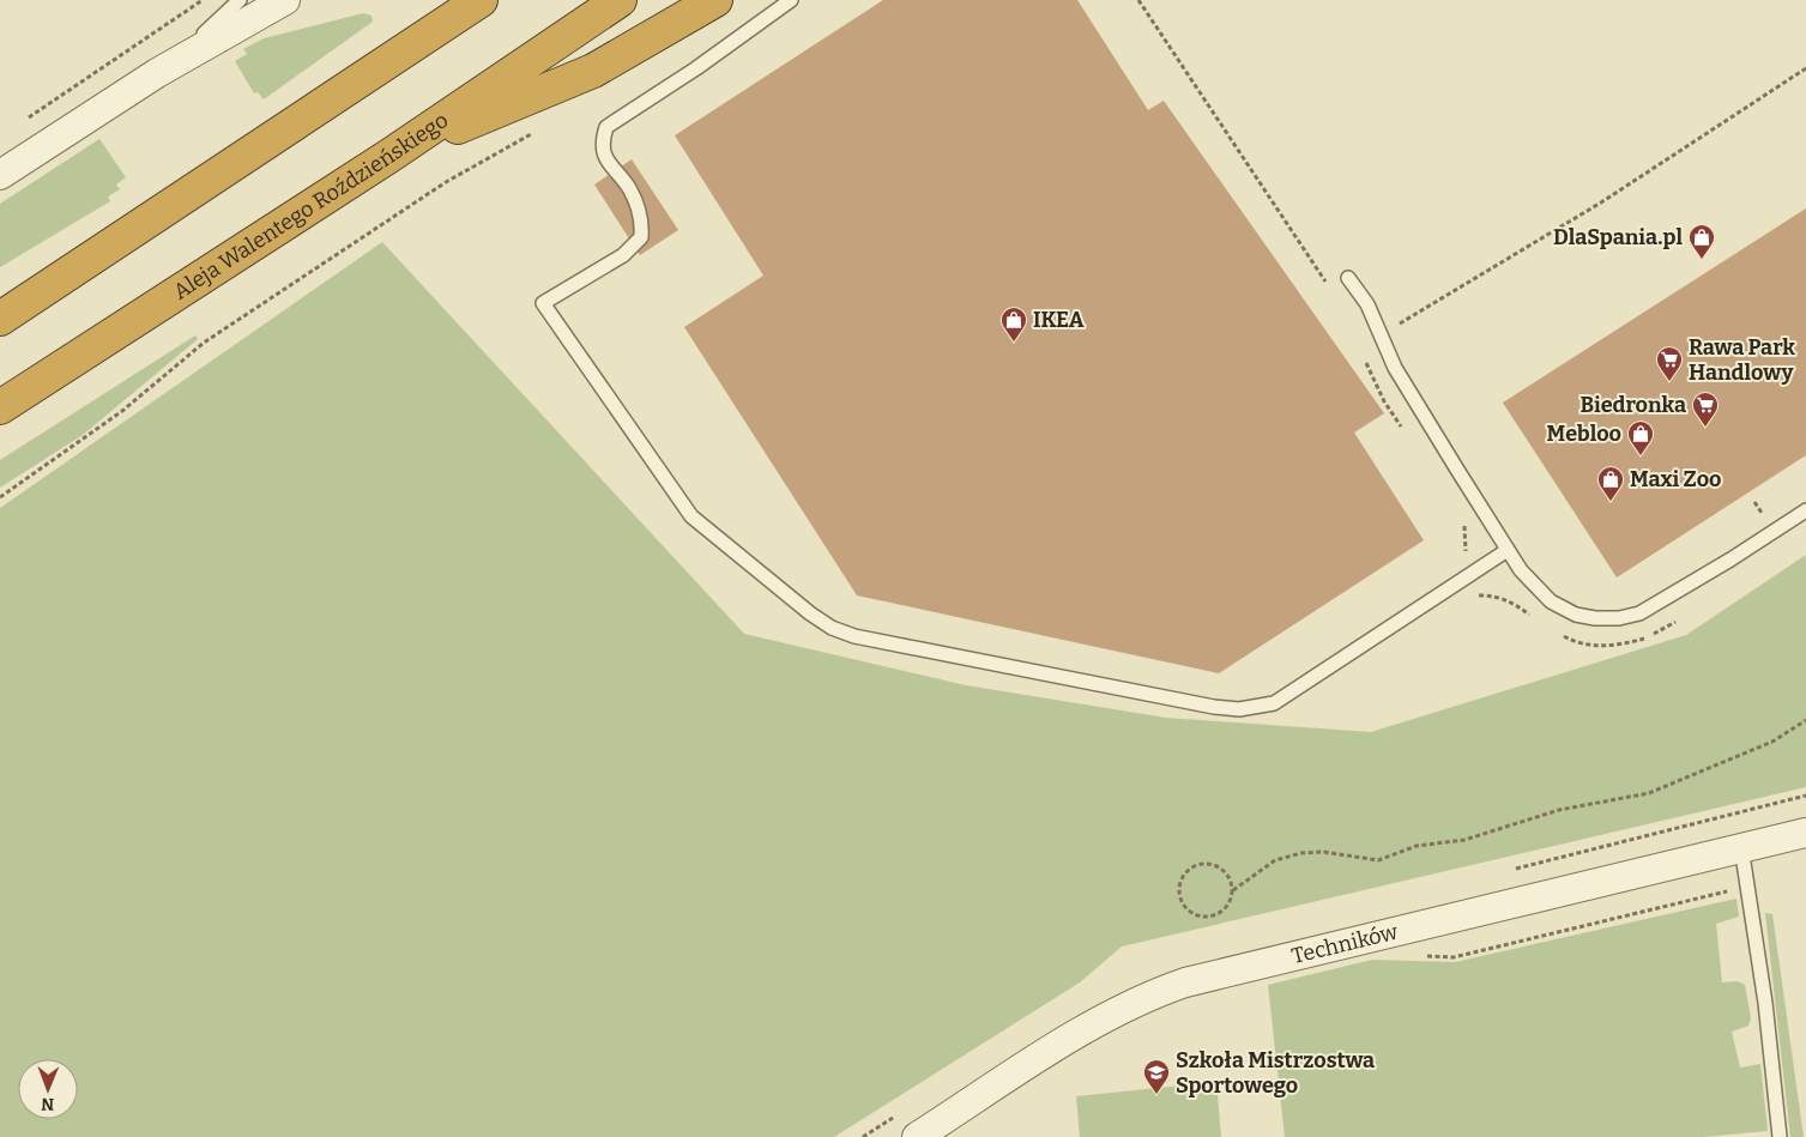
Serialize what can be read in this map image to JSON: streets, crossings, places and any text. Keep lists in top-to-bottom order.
{
  "streets": {
    "highway": ["Aleja Walentego Roździeńskiego"],
    "street": ["Techników"]
  },
  "places": {
    "shop": [
      "DlaSpania.pl",
      "IKEA",
      "Mebloo",
      "Maxi Zoo"
    ],
    "supermarket": ["Rawa Park Handlowy", "Biedronka"],
    "school or university": ["Szkoła Mistrzostwa Sportowego"]
  },
  "north": "bottom"
}
